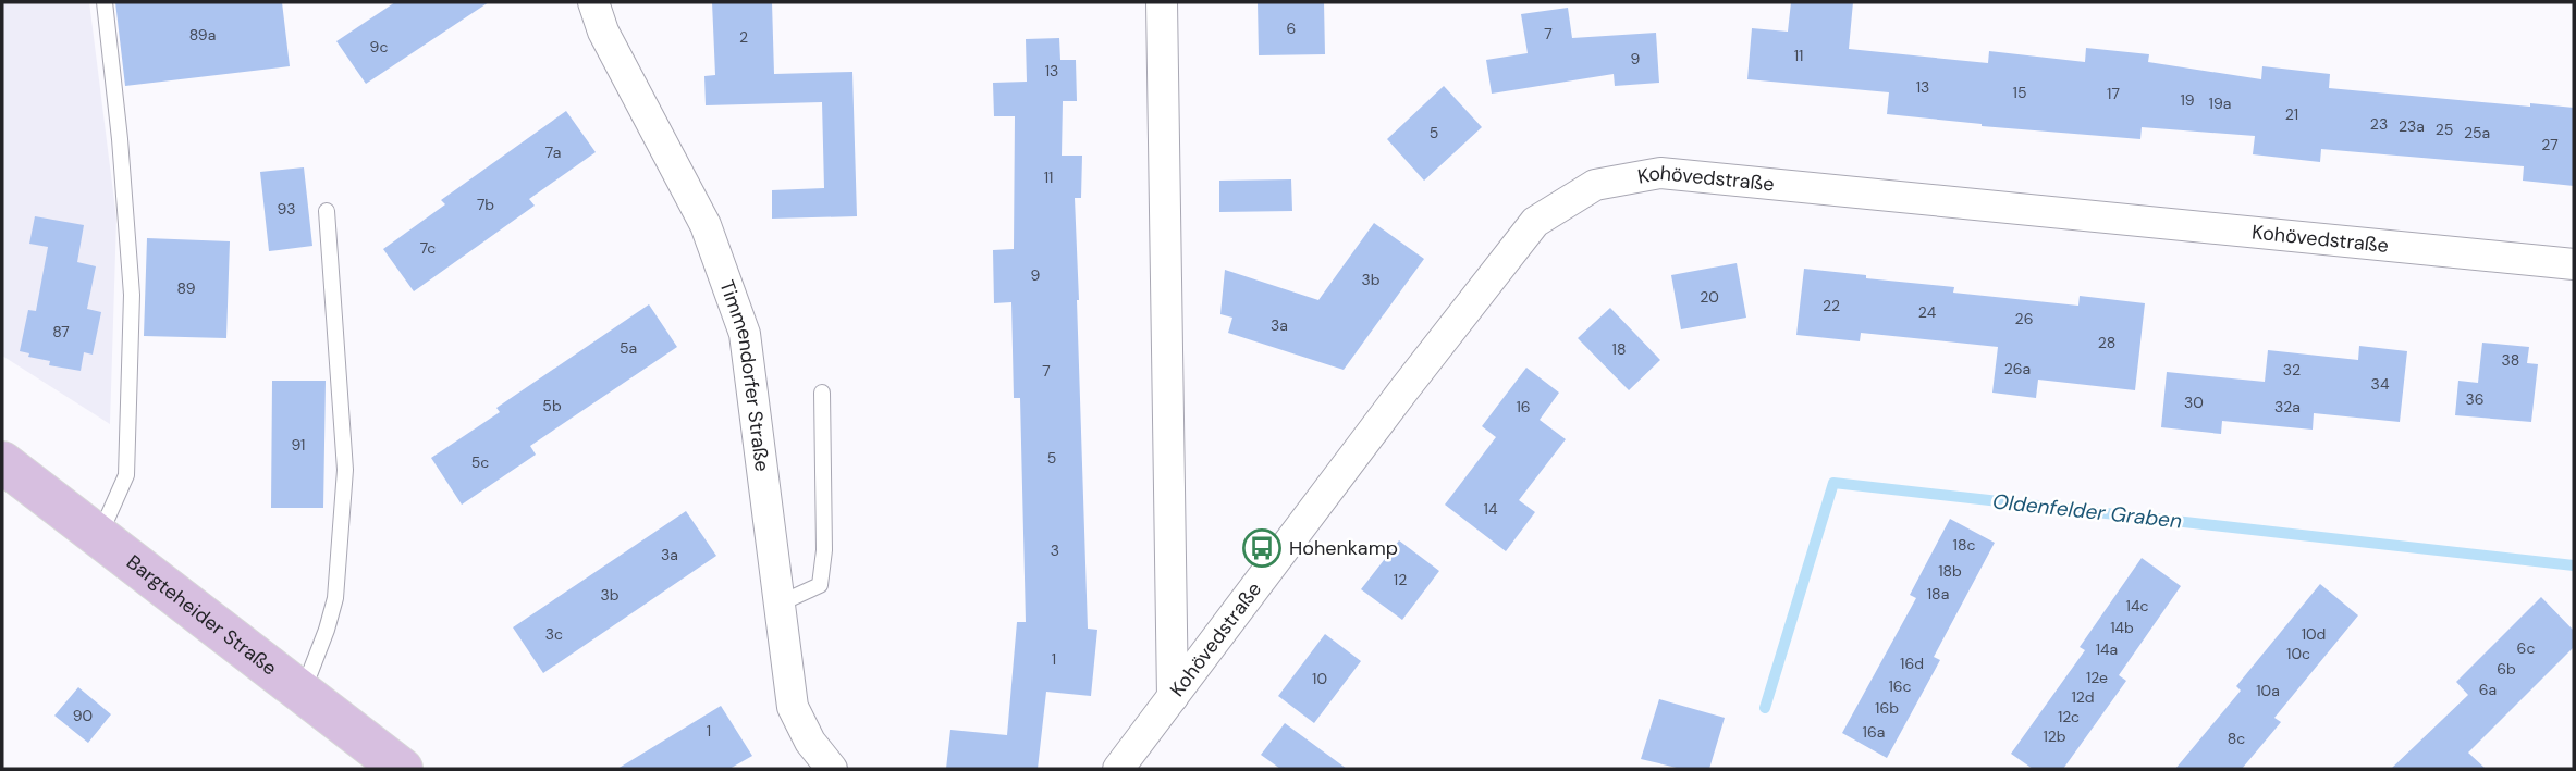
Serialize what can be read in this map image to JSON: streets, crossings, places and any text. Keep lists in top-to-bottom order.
{
  "streets": {
    "main road": ["Bargteheider Straße"],
    "street": ["Kohövedstraße", "Timmendorfer Straße"]
  },
  "water": ["Oldenfelder Graben"],
  "places": {
    "bus stop": ["Hohenkamp"]
  },
  "house_numbers": [
    "6",
    "7",
    "89a",
    "2",
    "9c",
    "11",
    "9",
    "13",
    "13",
    "15",
    "17",
    "19",
    "19a",
    "21",
    "23",
    "23a",
    "25",
    "5",
    "25a",
    "27",
    "7a",
    "11",
    "7b",
    "93",
    "7c",
    "9",
    "3b",
    "89",
    "20",
    "22",
    "24",
    "26",
    "3a",
    "87",
    "28",
    "5a",
    "18",
    "38",
    "26a",
    "32",
    "7",
    "34",
    "36",
    "30",
    "5b",
    "16",
    "32a",
    "91",
    "5",
    "5c",
    "14",
    "18c",
    "3",
    "3a",
    "18b",
    "12",
    "18a",
    "3b",
    "14c",
    "14b",
    "3c",
    "10d",
    "6c",
    "14a",
    "10c",
    "1",
    "16d",
    "6b",
    "12e",
    "10",
    "16c",
    "6a",
    "10a",
    "12d",
    "16b",
    "90",
    "12c",
    "1",
    "16a",
    "12b",
    "8c"
  ]
}
